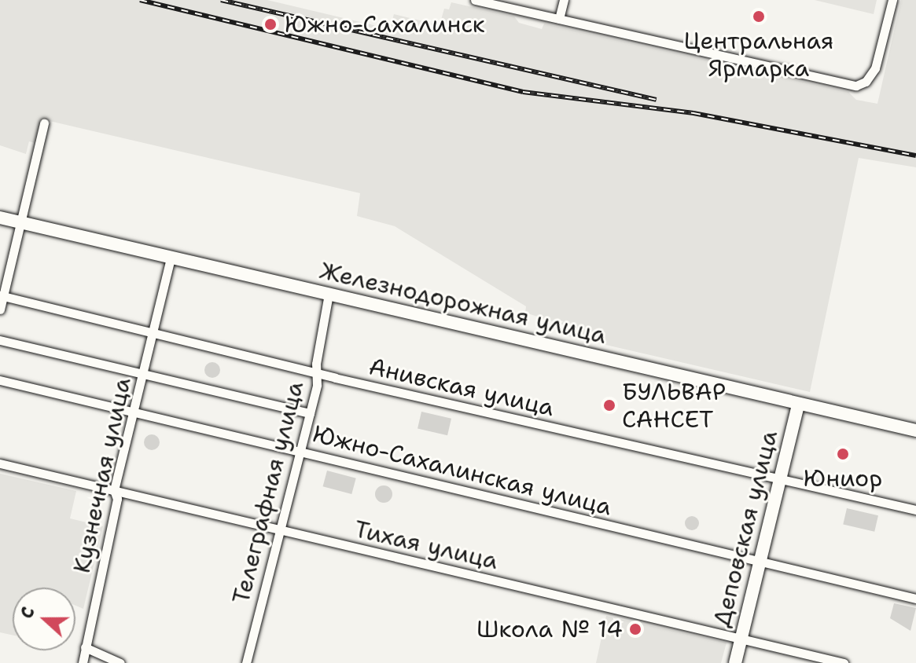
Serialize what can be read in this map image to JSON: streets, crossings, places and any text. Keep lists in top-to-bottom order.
{
  "streets": {
    "main road": ["Железнодорожная улица", "Деповская улица"],
    "street": [
      "Анивская улица",
      "Южно-Сахалинская улица",
      "Кузнечная улица",
      "Телеграфная улица",
      "Тихая улица"
    ]
  },
  "crossings": [
    ["Железнодорожная улица", "Кузнечная улица"],
    ["Железнодорожная улица", "Телеграфная улица"],
    ["Железнодорожная улица", "Деповская улица"],
    ["Анивская улица", "Кузнечная улица"],
    ["Анивская улица", "Телеграфная улица"],
    ["Анивская улица", "Деповская улица"],
    ["Южно-Сахалинская улица", "Кузнечная улица"],
    ["Южно-Сахалинская улица", "Телеграфная улица"],
    ["Южно-Сахалинская улица", "Деповская улица"],
    ["Кузнечная улица", "Тихая улица"],
    ["Телеграфная улица", "Тихая улица"],
    ["Деповская улица", "Тихая улица"]
  ],
  "places": [
    "Центральная Ярмарка",
    "Южно-Сахалинск",
    "БУЛЬВАР САНСЕТ",
    "Юниор",
    "Школа № 14"
  ],
  "north": "left"
}
